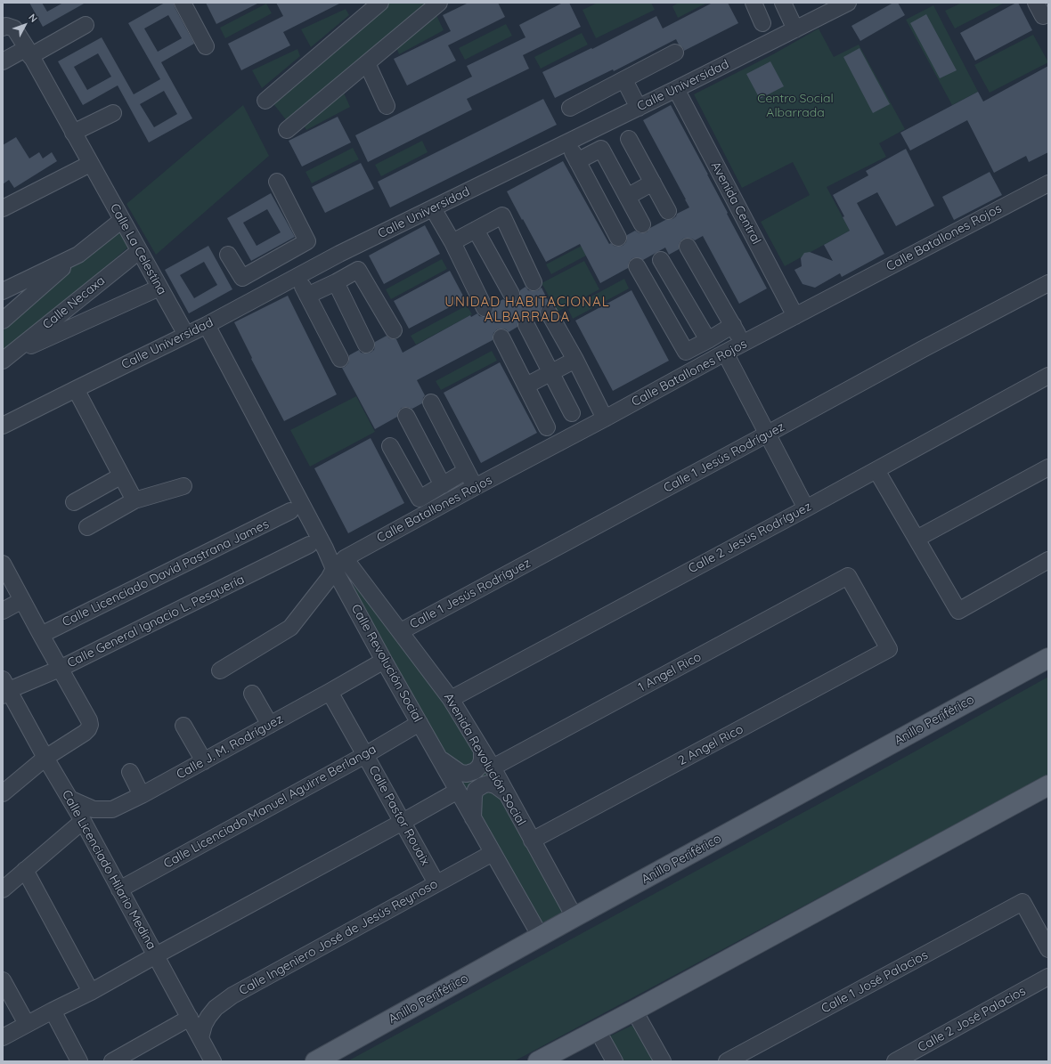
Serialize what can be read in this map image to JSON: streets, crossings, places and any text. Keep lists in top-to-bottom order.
{
  "streets": {
    "main road": ["Anillo Periférico"],
    "street": [
      "Calle Universidad",
      "Avenida Central",
      "Calle Batallones Rojos",
      "Calle La Celestina",
      "Calle Necaxa",
      "Calle 1 Jesús Rodríguez",
      "Calle 2 Jesús Rodríguez",
      "Calle Licenciado David Pastrana James",
      "Calle General Ignacio L. Pesquería",
      "Calle Revolución Social",
      "1 Angel Rico",
      "2 Angel Rico",
      "Calle J. M. Rodríguez",
      "Avenida Revolución Social",
      "Calle Licenciado Manuel Aguirre Berlanga",
      "Calle Pastor Rouaix",
      "Calle Licenciado Hilario Medina",
      "Calle Ingeniero José de Jesús Reynoso",
      "Calle 1 José Palacios",
      "Calle 2 José Palacios"
    ]
  },
  "crossings": [
    ["Calle Universidad", "Avenida Central"],
    ["Calle Universidad", "Calle La Celestina"],
    ["Avenida Central", "Calle Batallones Rojos"],
    ["Calle Batallones Rojos", "Calle Revolución Social"],
    ["Calle Batallones Rojos", "Avenida Revolución Social"],
    ["Calle La Celestina", "Calle Necaxa"],
    ["Calle 1 Jesús Rodríguez", "Avenida Revolución Social"],
    ["Calle 2 Jesús Rodríguez", "Avenida Revolución Social"],
    ["Calle General Ignacio L. Pesquería", "Calle Licenciado Hilario Medina"],
    ["Calle Revolución Social", "Anillo Periférico"],
    ["Calle Revolución Social", "Calle J. M. Rodríguez"],
    ["Calle Revolución Social", "Avenida Revolución Social"],
    ["Calle Revolución Social", "Calle Licenciado Manuel Aguirre Berlanga"],
    ["Calle Revolución Social", "Calle Ingeniero José de Jesús Reynoso"],
    ["1 Angel Rico", "2 Angel Rico"],
    ["1 Angel Rico", "Avenida Revolución Social"],
    ["Anillo Periférico", "Avenida Revolución Social"],
    ["2 Angel Rico", "Avenida Revolución Social"],
    ["Calle J. M. Rodríguez", "Calle Pastor Rouaix"],
    ["Calle J. M. Rodríguez", "Calle Licenciado Hilario Medina"],
    ["Calle Licenciado Manuel Aguirre Berlanga", "Calle Pastor Rouaix"],
    ["Calle Licenciado Manuel Aguirre Berlanga", "Calle Licenciado Hilario Medina"],
    ["Calle Pastor Rouaix", "Calle Ingeniero José de Jesús Reynoso"],
    ["Calle Licenciado Hilario Medina", "Calle Ingeniero José de Jesús Reynoso"]
  ],
  "districts": ["UNIDAD HABITACIONAL ALBARRADA"],
  "parks": ["Centro Social Albarrada"],
  "north": "top right"
}
